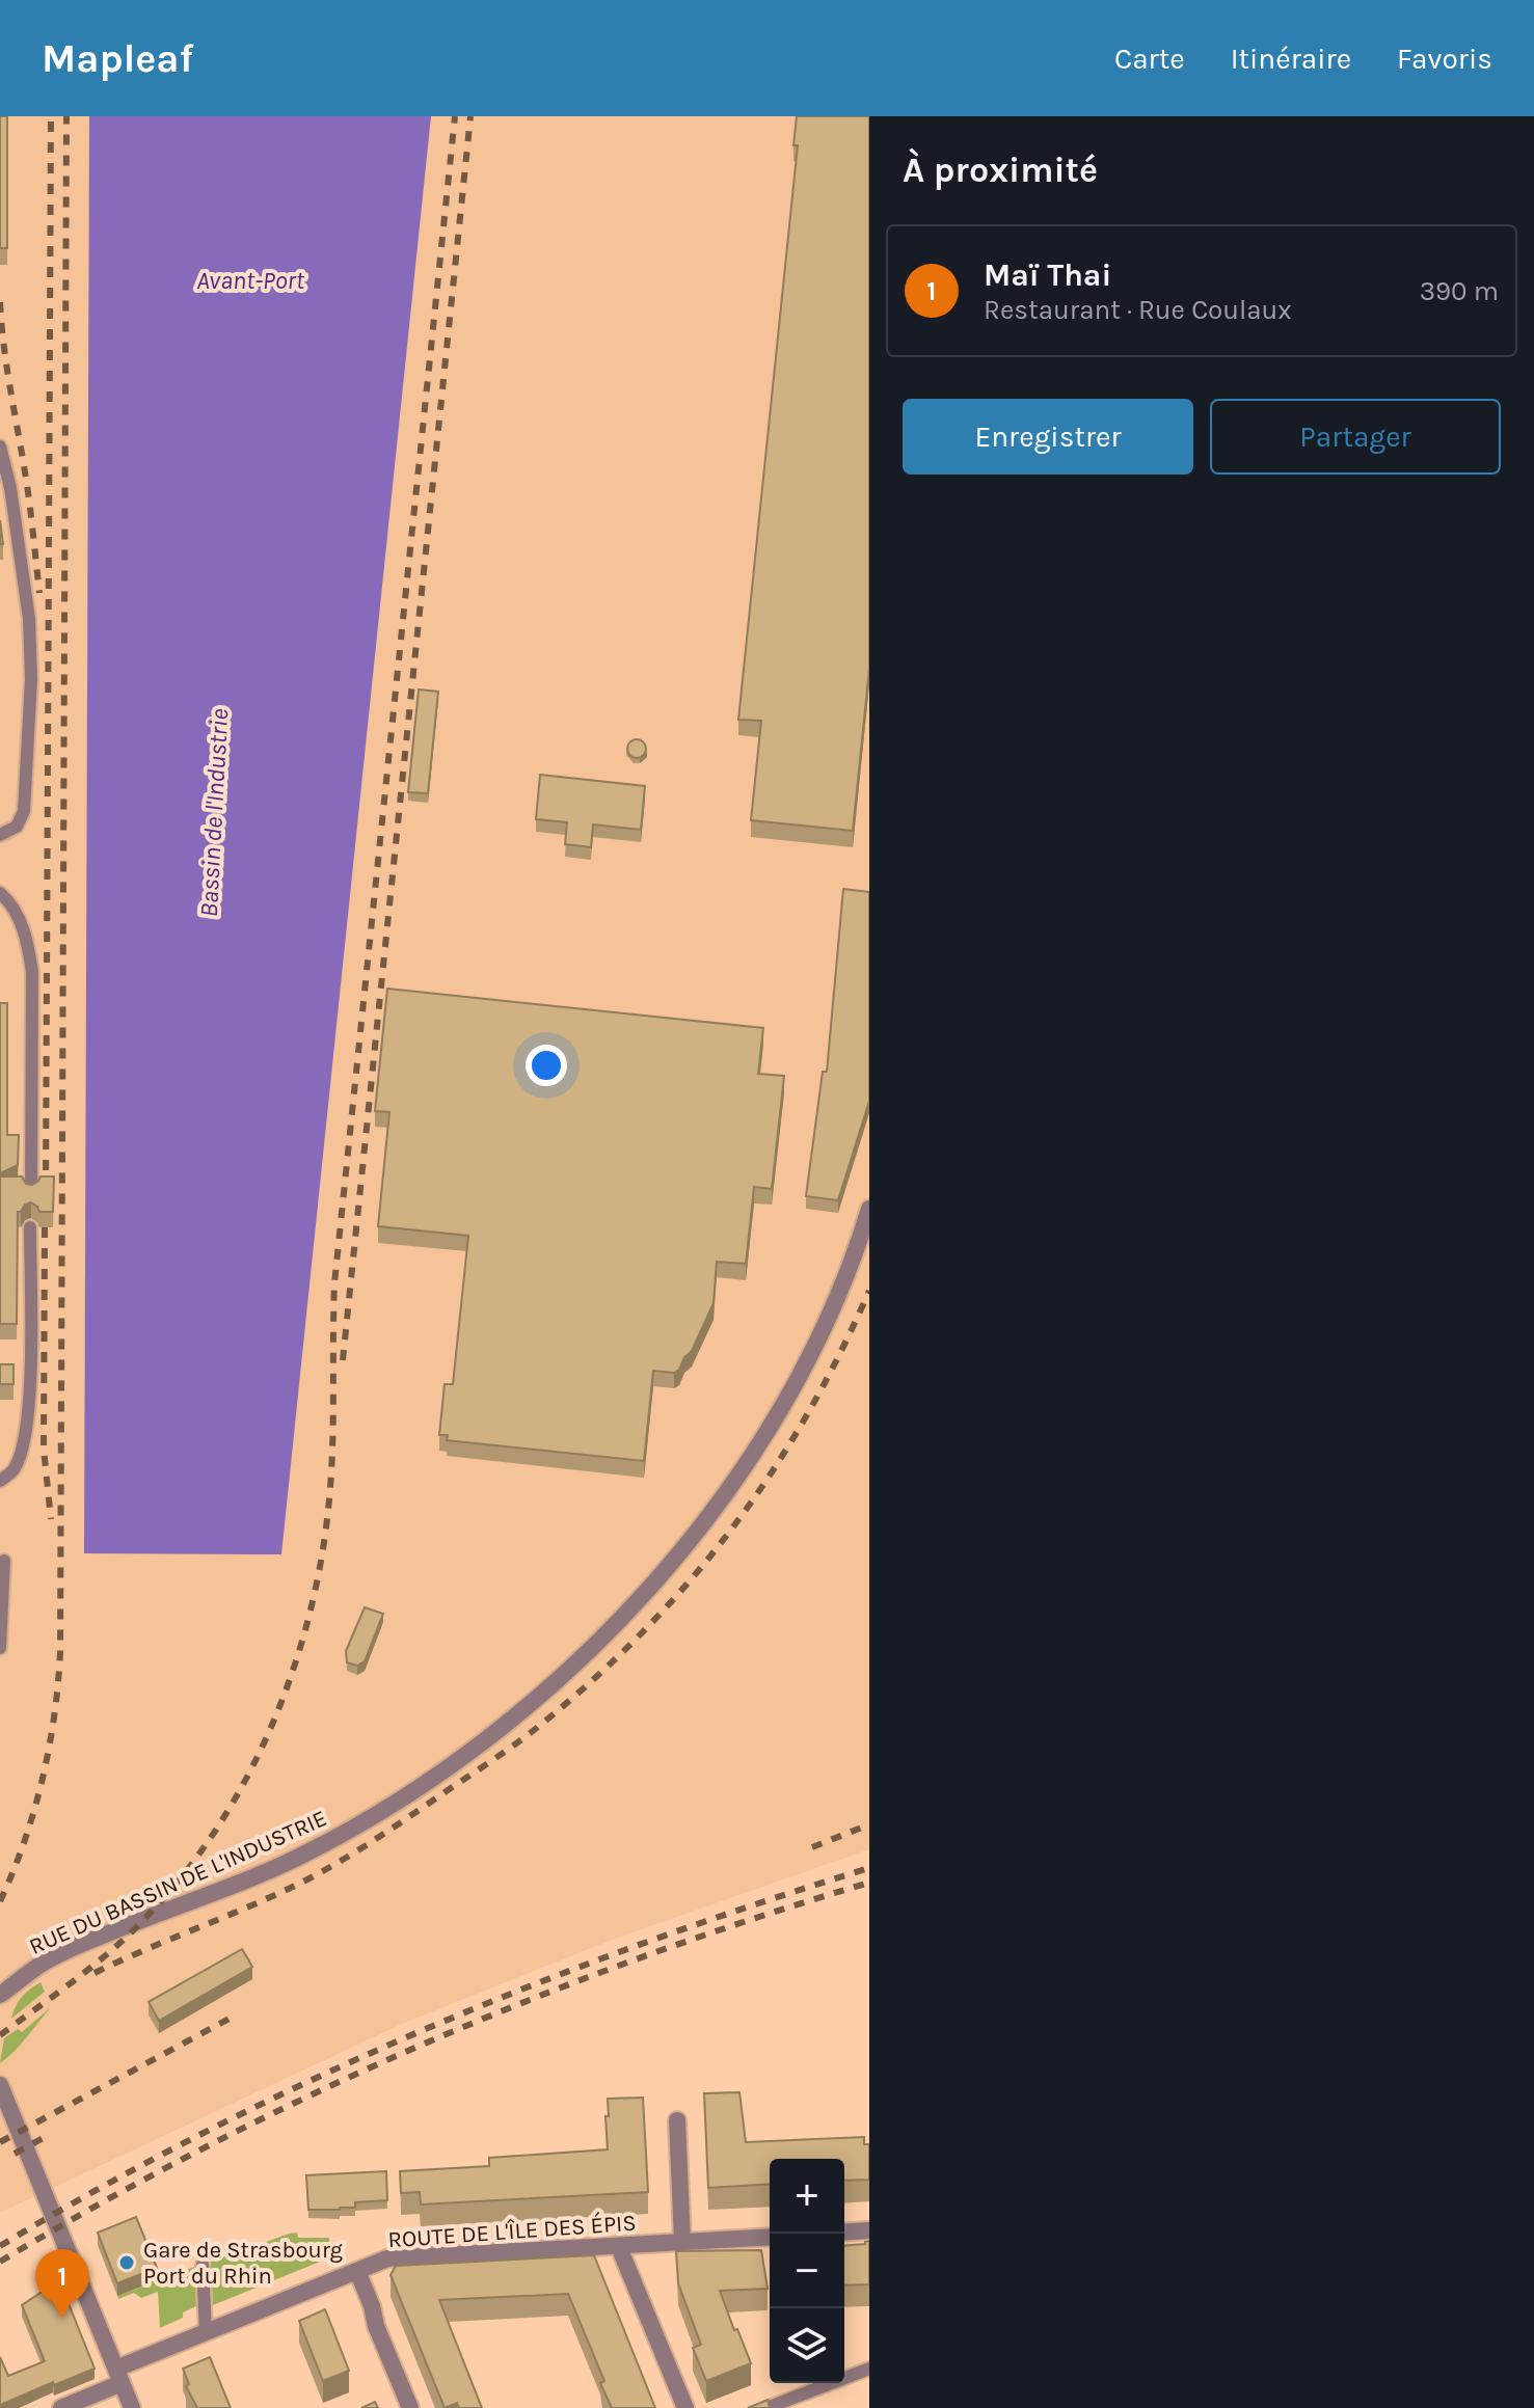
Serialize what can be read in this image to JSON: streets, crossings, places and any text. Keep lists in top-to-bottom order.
{
  "streets": {
    "street": ["RUE DU BASSIN DE L'INDUSTRIE", "ROUTE DE L'ÎLE DES ÉPIS"]
  },
  "water": ["Avant-Port", "Bassin de l'Industrie"],
  "places": ["Gare de Strasbourg Port du Rhin"],
  "page": {
    "header": "Mapleaf",
    "nav": ["Carte", "Itinéraire", "Favoris"],
    "heading": "À proximité",
    "list": [
      {
        "mark": "1",
        "name": "Maï Thai",
        "note": "Restaurant · Rue Coulaux",
        "value": "390 m"
      }
    ],
    "buttons": ["Enregistrer", "Partager"],
    "map_buttons": ["+", "−"],
    "pins": "1"
  }
}
